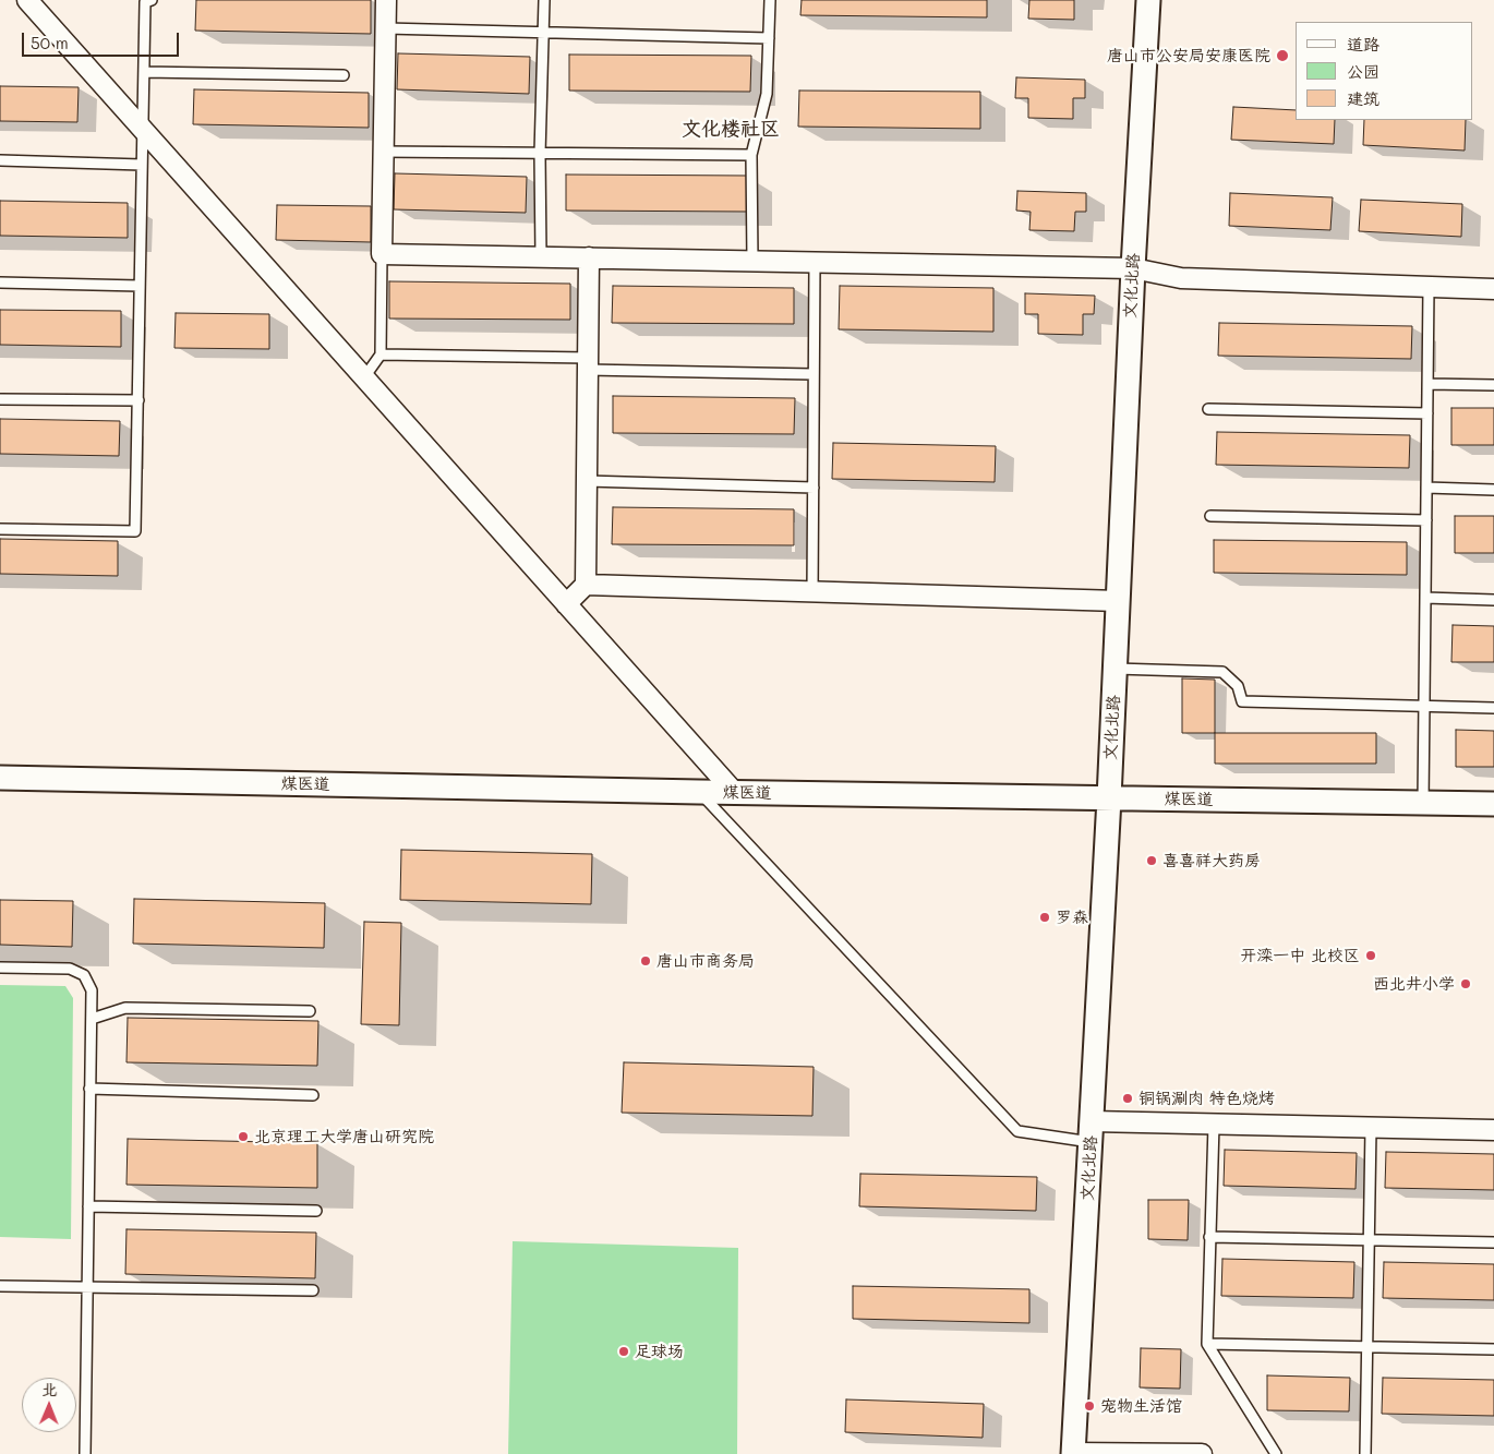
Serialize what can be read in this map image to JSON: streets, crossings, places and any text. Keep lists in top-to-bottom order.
{
  "streets": {
    "street": ["文化北路", "煤医道"]
  },
  "crossings": [
    ["文化北路", "煤医道"]
  ],
  "districts": ["文化楼社区"],
  "places": [
    "唐山市公安局安康医院",
    "喜喜祥大药房",
    "罗森",
    "开滦一中 北校区",
    "唐山市商务局",
    "西北井小学",
    "铜锅涮肉 特色烧烤",
    "北京理工大学唐山研究院",
    "足球场",
    "宠物生活馆"
  ],
  "legend": ["道路", "公园", "建筑"],
  "scale_bar": "50 m",
  "north": "top"
}
